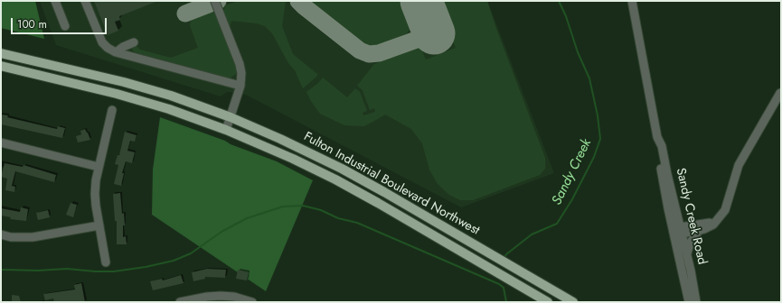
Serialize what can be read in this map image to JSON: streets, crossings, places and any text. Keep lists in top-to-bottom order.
{
  "streets": {
    "main road": ["Fulton Industrial Boulevard Northwest"],
    "street": ["Sandy Creek Road"]
  },
  "water": ["Sandy Creek"],
  "scale_bar": "100 m"
}
